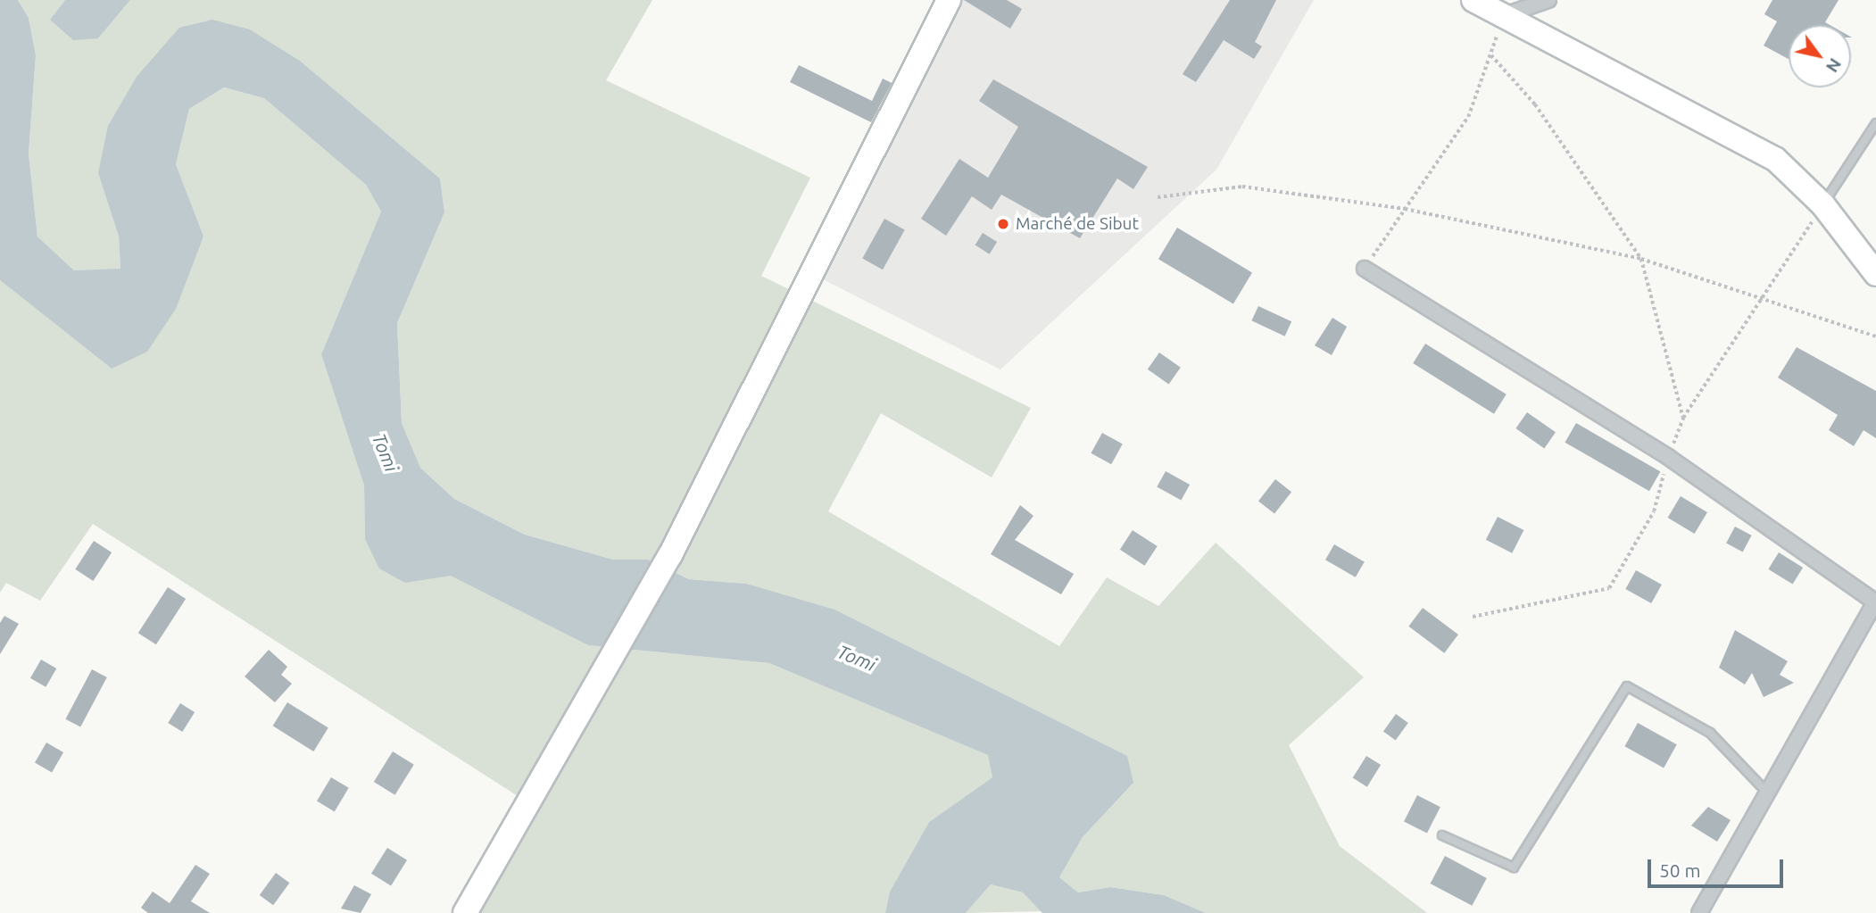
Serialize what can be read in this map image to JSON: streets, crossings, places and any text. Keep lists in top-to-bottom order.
{
  "water": ["Tomi"],
  "places": ["Marché de Sibut"],
  "scale_bar": "50 m",
  "north": "bottom right"
}
